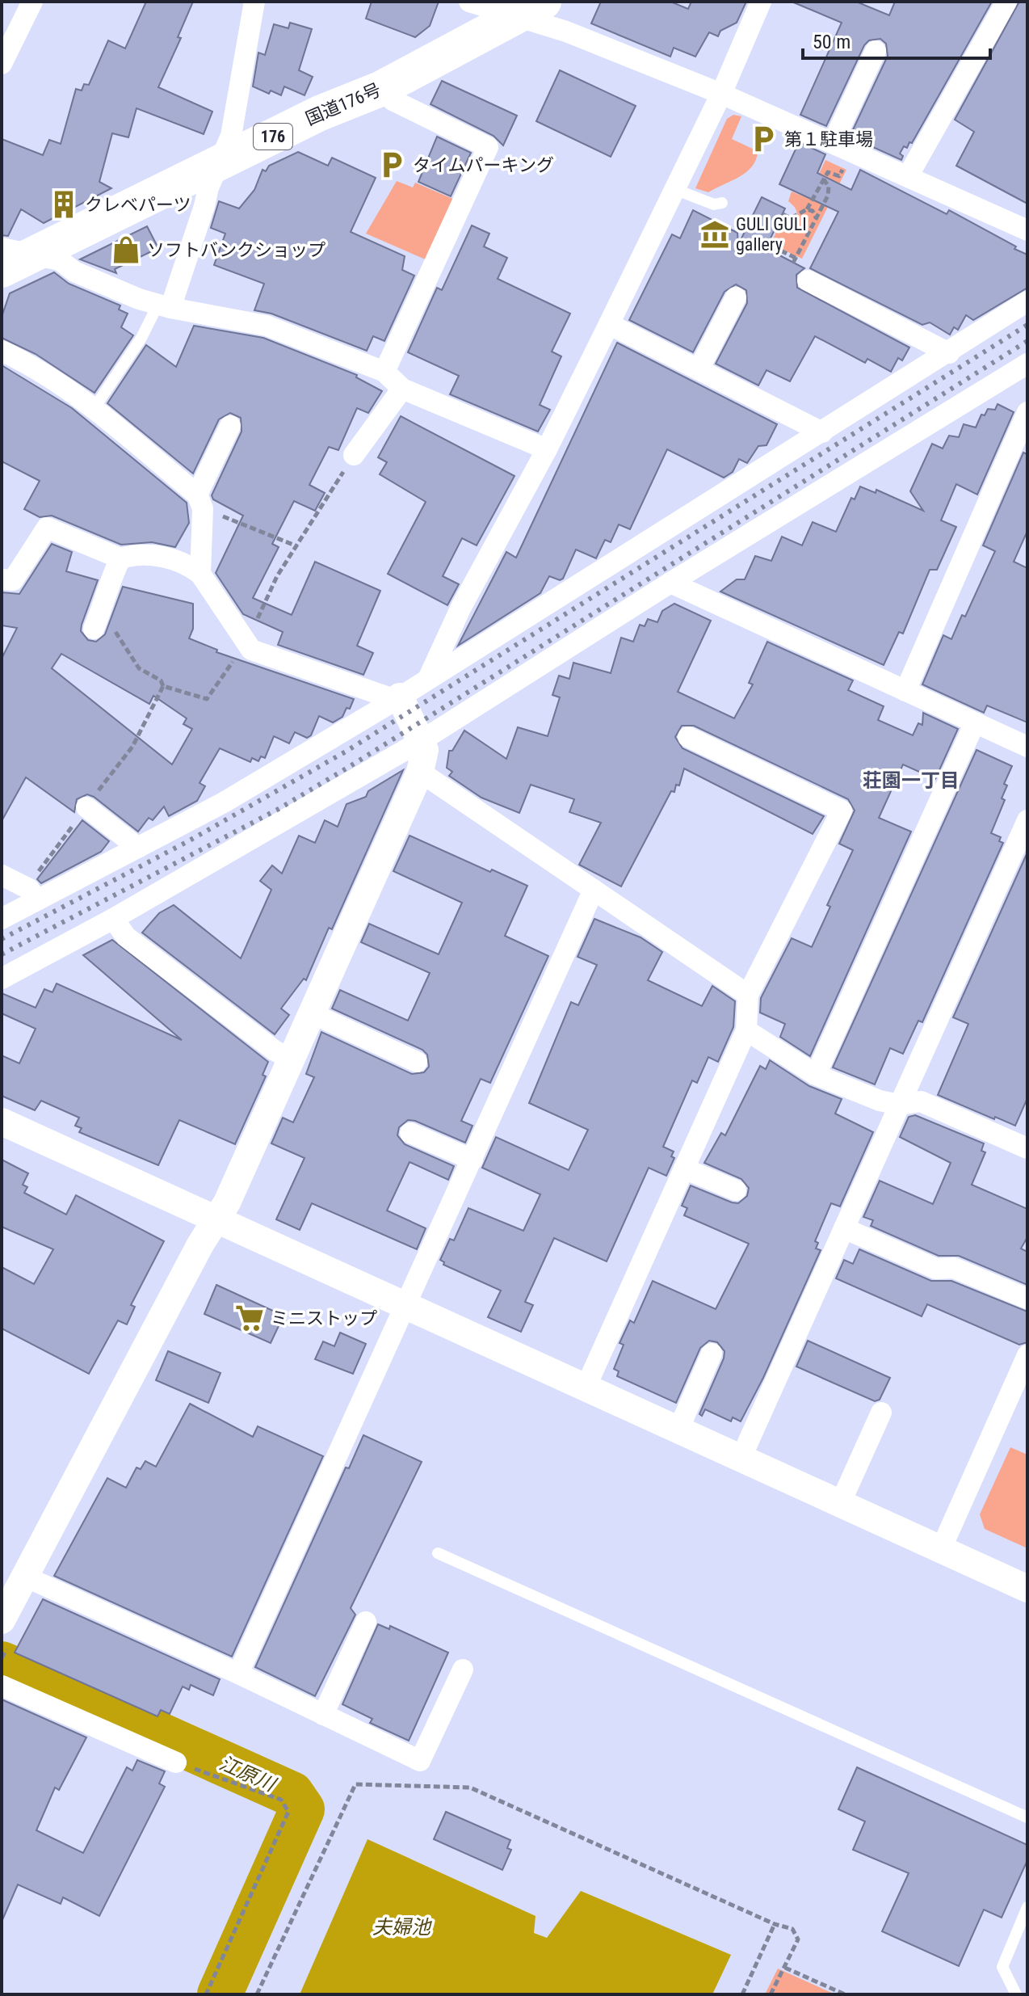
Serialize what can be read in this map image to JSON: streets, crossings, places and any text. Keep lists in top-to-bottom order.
{
  "streets": {
    "highway": ["国道176号", "176"]
  },
  "districts": ["荘園一丁目"],
  "water": ["江原川", "夫婦池"],
  "places": {
    "parking": ["第１駐車場", "タイムパーキング"],
    "building": ["クレベパーツ"],
    "museum": ["GULI GULI gallery"],
    "shop": ["ソフトバンクショップ"],
    "supermarket": ["ミニストップ"]
  },
  "scale_bar": "50 m"
}
